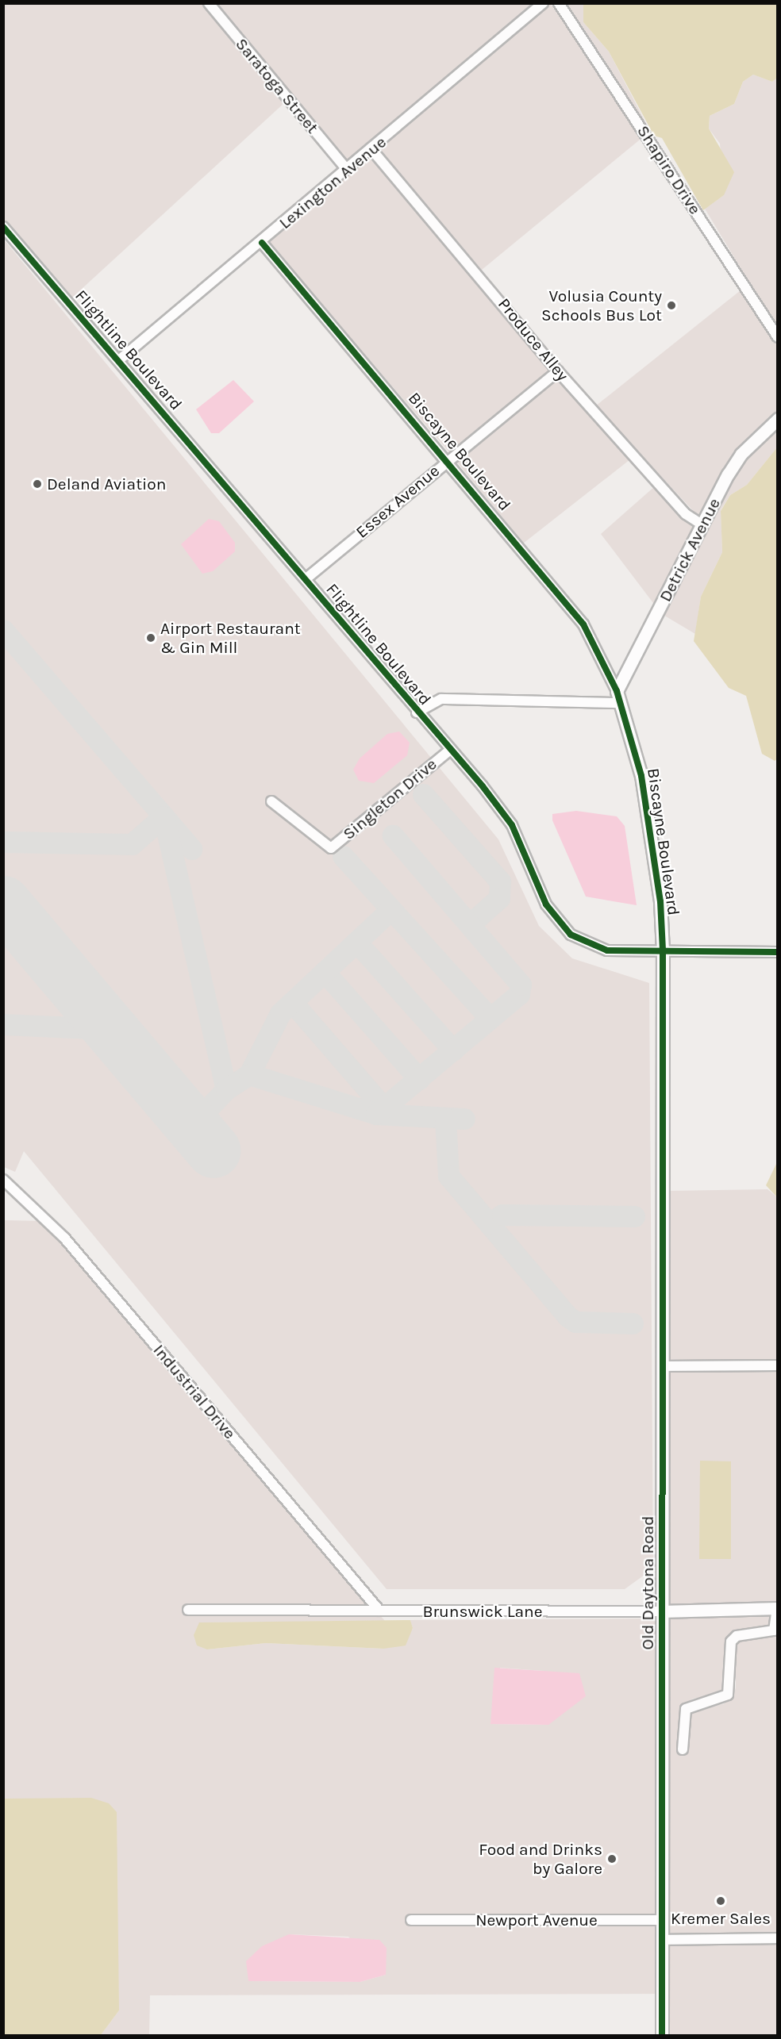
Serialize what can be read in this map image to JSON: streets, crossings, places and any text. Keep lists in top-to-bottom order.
{
  "streets": {
    "street": [
      "Saratoga Street",
      "Shapiro Drive",
      "Lexington Avenue",
      "Produce Alley",
      "Flightline Boulevard",
      "Biscayne Boulevard",
      "Essex Avenue",
      "Detrick Avenue",
      "Singleton Drive",
      "Industrial Drive",
      "Old Daytona Road",
      "Brunswick Lane",
      "Newport Avenue"
    ]
  },
  "crossings": [
    ["Saratoga Street", "Lexington Avenue"],
    ["Lexington Avenue", "Produce Alley"],
    ["Lexington Avenue", "Flightline Boulevard"],
    ["Lexington Avenue", "Biscayne Boulevard"],
    ["Produce Alley", "Essex Avenue"],
    ["Produce Alley", "Detrick Avenue"],
    ["Flightline Boulevard", "Biscayne Boulevard"],
    ["Flightline Boulevard", "Essex Avenue"],
    ["Flightline Boulevard", "Singleton Drive"],
    ["Biscayne Boulevard", "Essex Avenue"],
    ["Biscayne Boulevard", "Detrick Avenue"],
    ["Biscayne Boulevard", "Old Daytona Road"],
    ["Industrial Drive", "Brunswick Lane"],
    ["Old Daytona Road", "Brunswick Lane"],
    ["Old Daytona Road", "Newport Avenue"]
  ],
  "places": [
    "Volusia County Schools Bus Lot",
    "Deland Aviation",
    "Airport Restaurant & Gin Mill",
    "Food and Drinks by Galore",
    "Kremer Sales"
  ]
}
